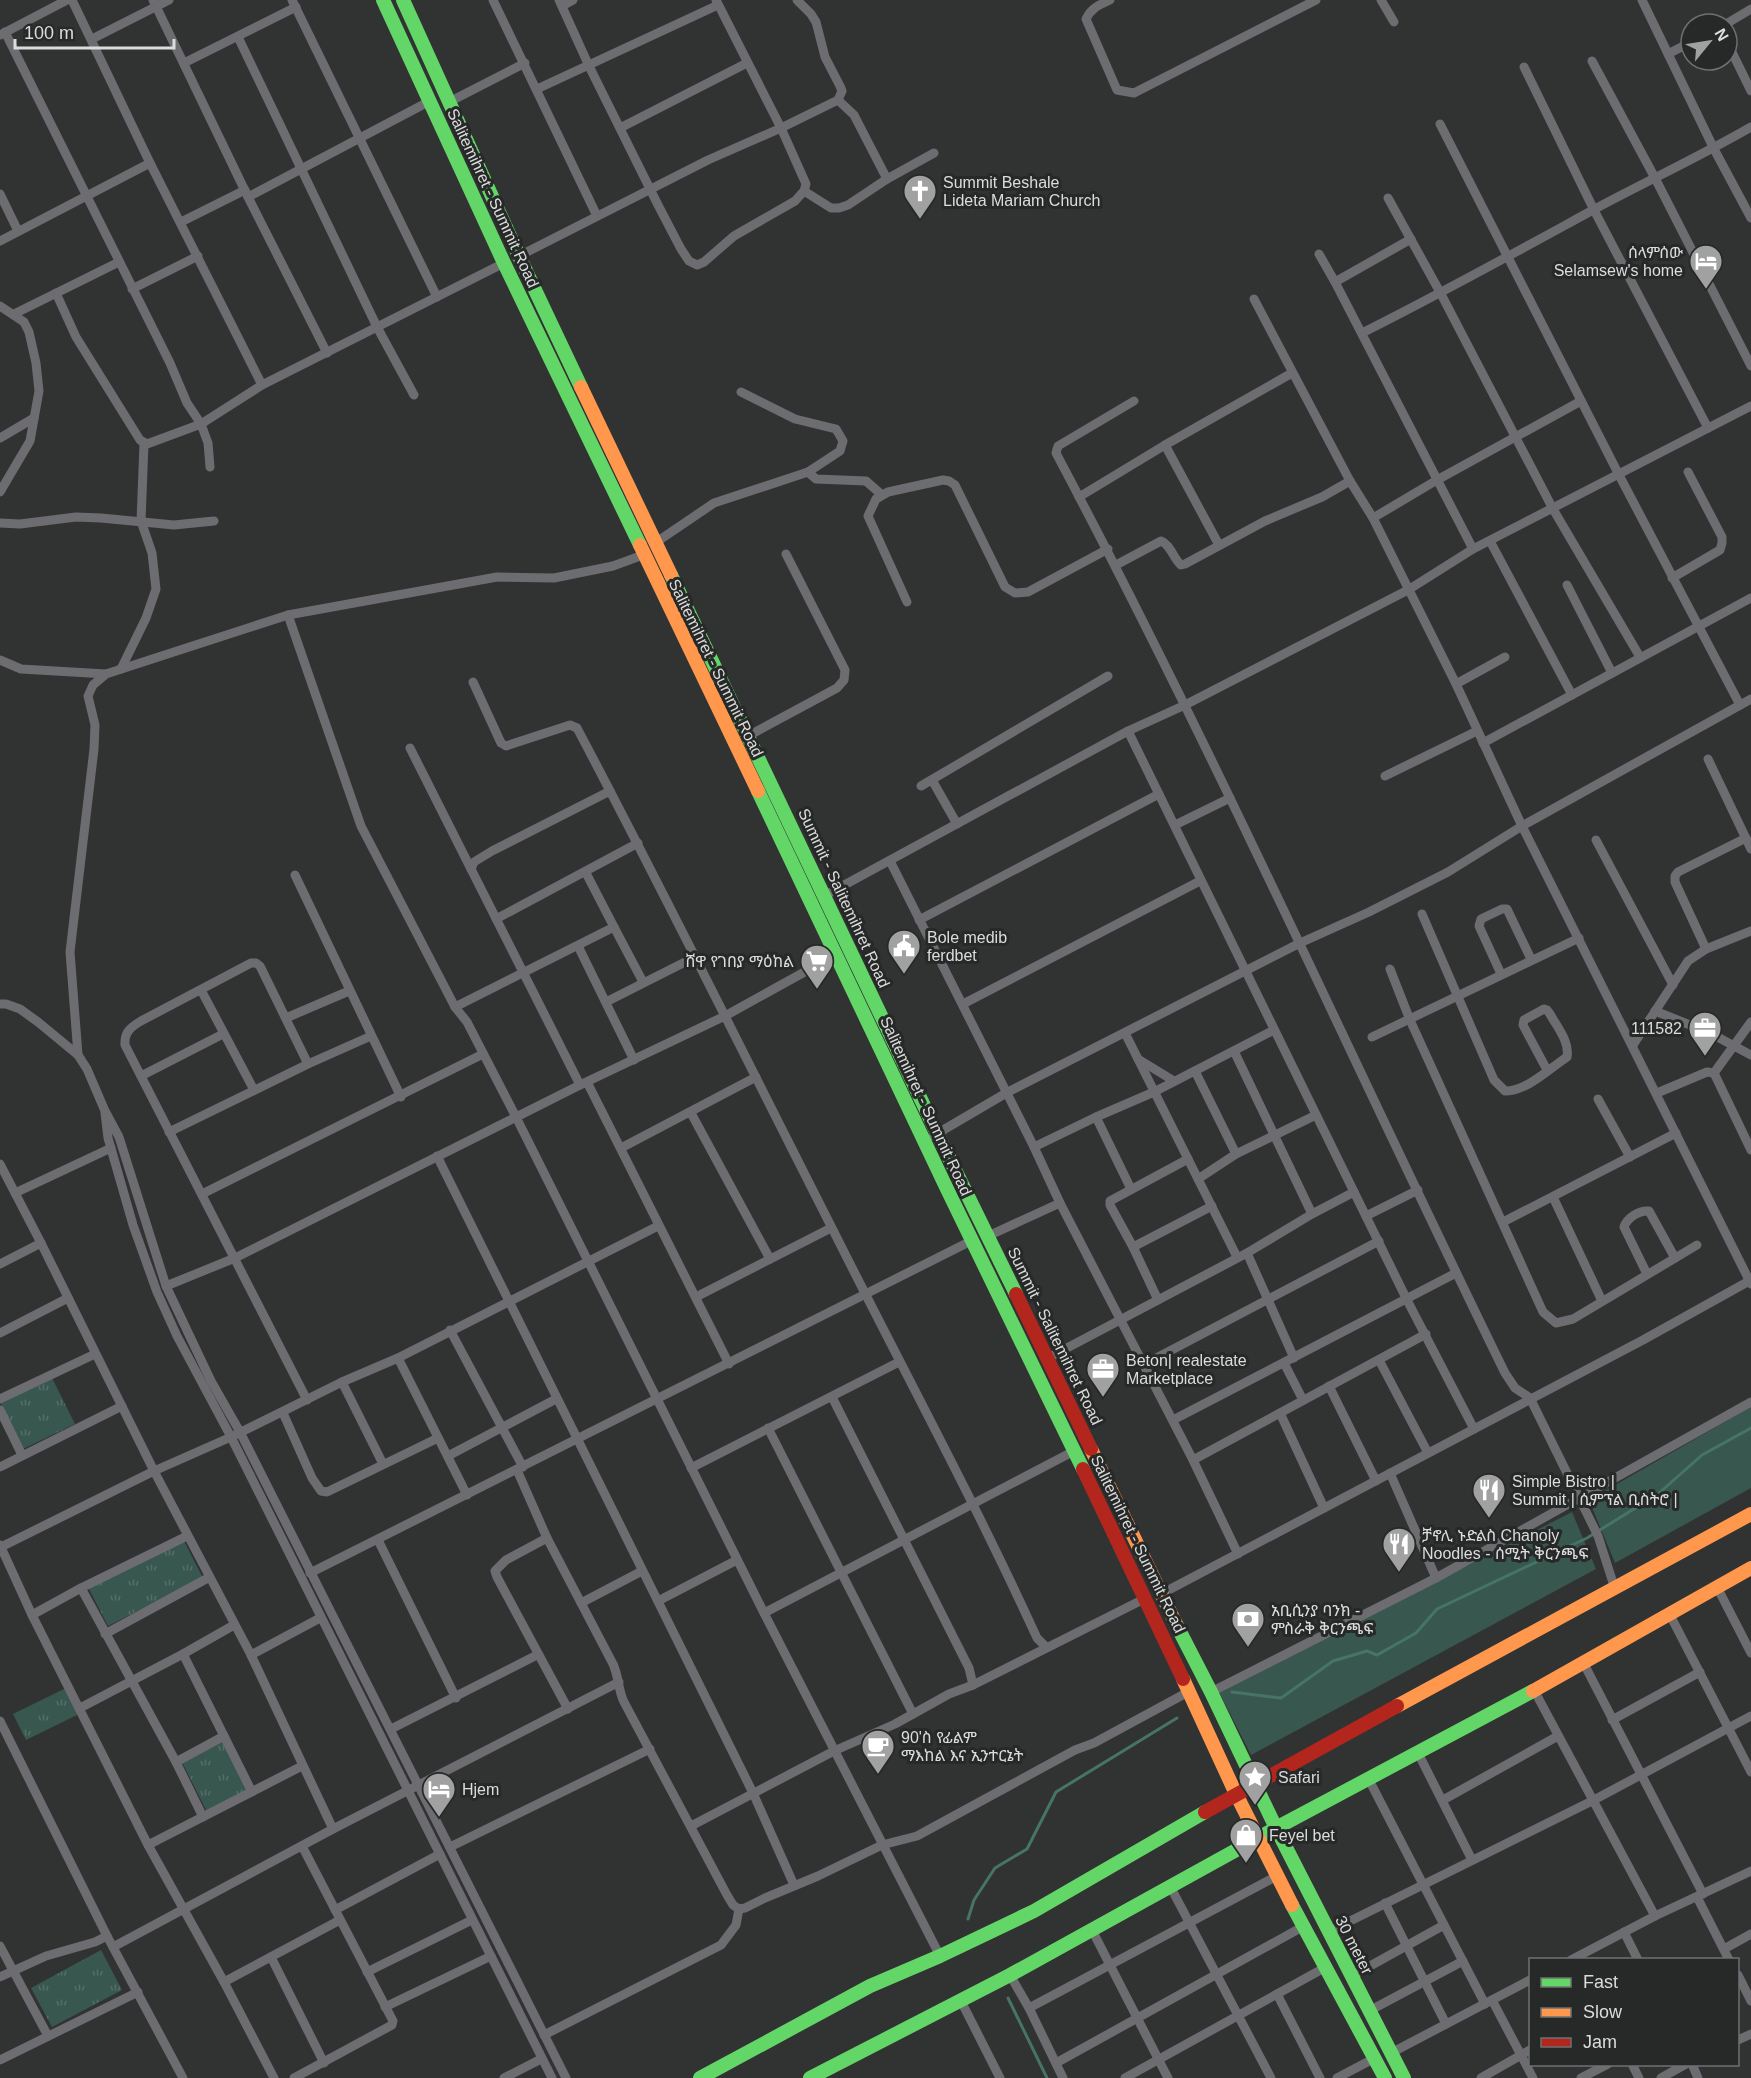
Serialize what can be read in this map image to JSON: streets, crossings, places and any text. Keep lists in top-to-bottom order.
{
  "streets": {
    "main road": ["Salitemihret - Summit Road", "Summit - Salitemihret Road", "30 meter"]
  },
  "crossings": [
    ["Salitemihret - Summit Road", "Summit - Salitemihret Road"],
    ["Salitemihret - Summit Road", "30 meter"]
  ],
  "places": {
    "church": ["Summit Beshale Lideta Mariam Church"],
    "hotel": ["ሰላምሰው Selamsew's home", "Hjem"],
    "public building": ["Bole medib ferdbet"],
    "supermarket": ["ሸዋ የገበያ ማዕከል"],
    "office": ["111582", "Beton| realestate Marketplace"],
    "restaurant": ["Simple Bistro | Summit | ሲምፕል ቢስትሮ |", "ቻኖሊ ኑድልስ Chanoly Noodles - ሰሚት ቅርንጫፍ"],
    "bank": ["አቢሲንያ ባንክ - ምስራቅ ቅርንጫፍ"],
    "cafe": ["90'ስ የፊልም ማእከል እና ኢንተርኔት"],
    "place": ["Safari"],
    "shop": ["Feyel bet"]
  },
  "legend": ["Fast", "Slow", "Jam"],
  "scale_bar": "100 m",
  "north": "top right"
}
